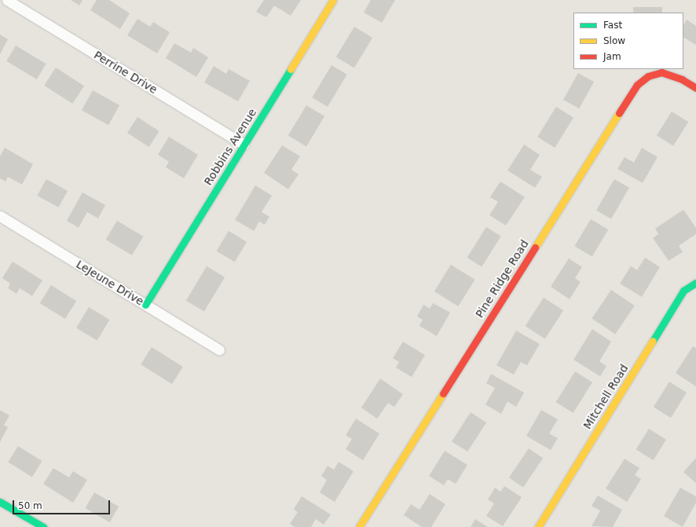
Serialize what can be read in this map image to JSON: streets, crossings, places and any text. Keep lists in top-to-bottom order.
{
  "streets": {
    "street": [
      "Perrine Drive",
      "Robbins Avenue",
      "Pine Ridge Road",
      "LeJeune Drive",
      "Mitchell Road"
    ]
  },
  "crossings": [
    ["Perrine Drive", "Robbins Avenue"],
    ["Robbins Avenue", "LeJeune Drive"]
  ],
  "legend": ["Fast", "Slow", "Jam"],
  "scale_bar": "50 m"
}
